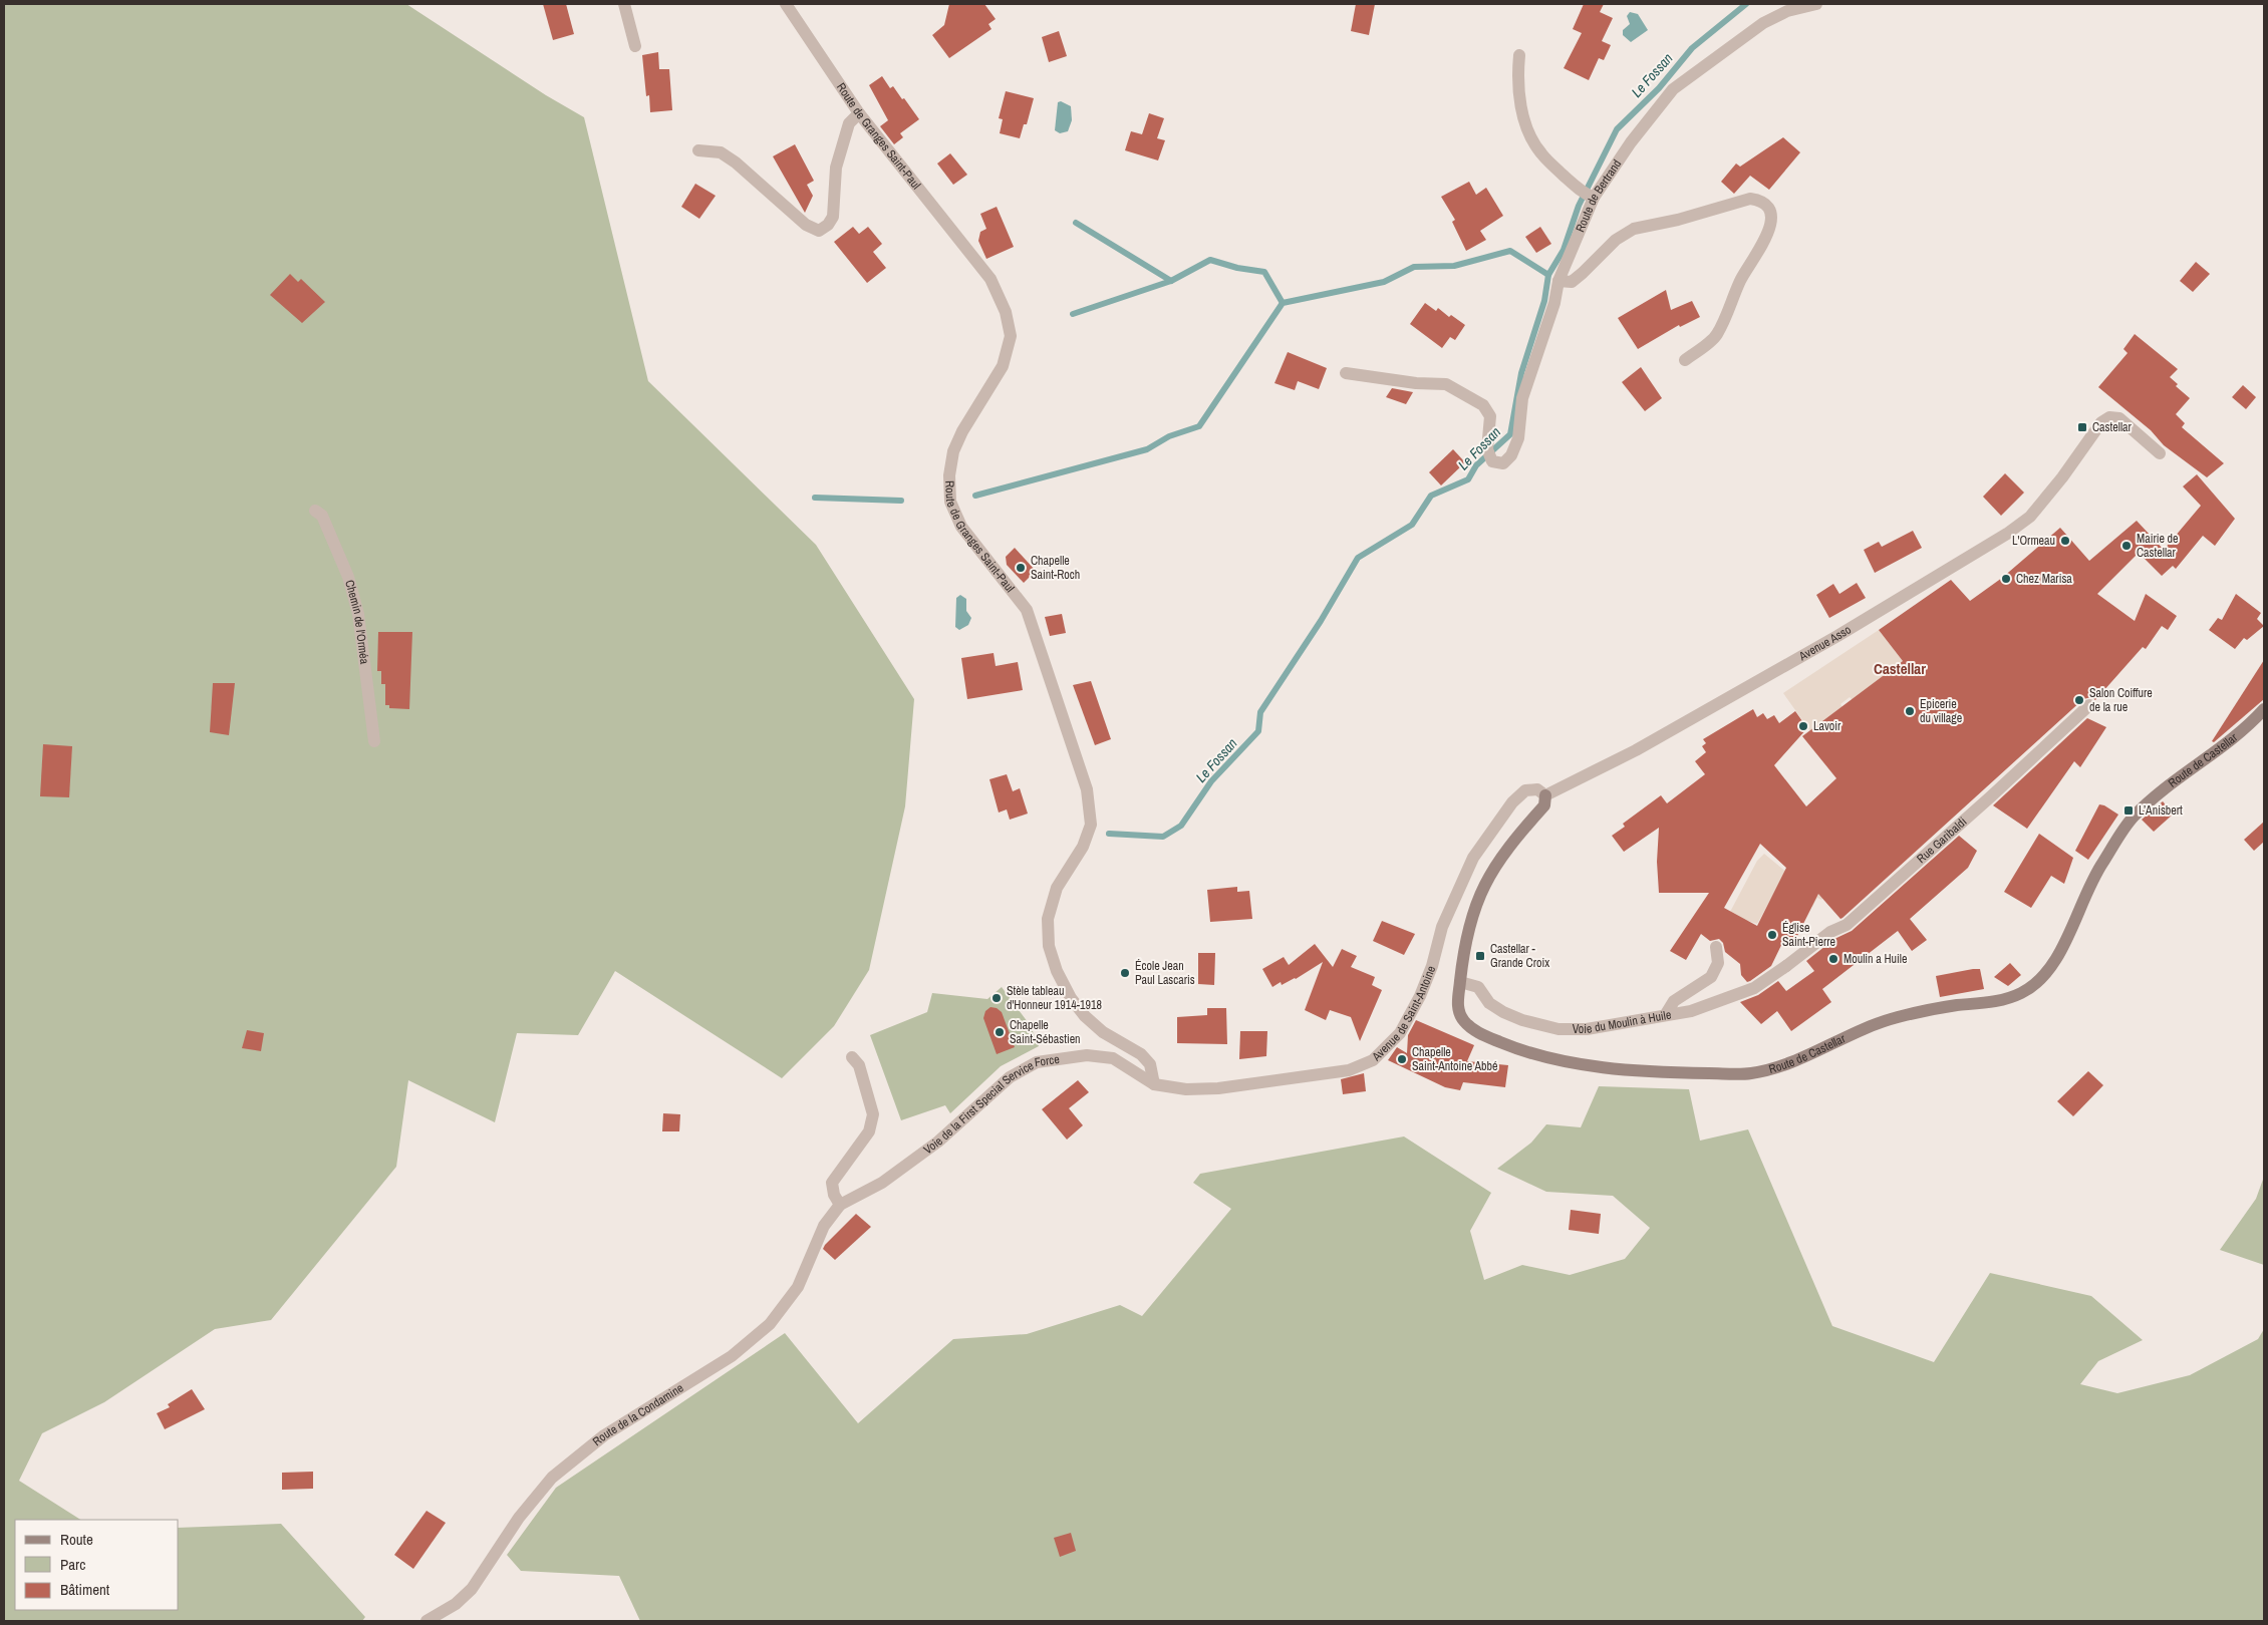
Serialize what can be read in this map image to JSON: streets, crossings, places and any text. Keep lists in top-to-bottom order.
{
  "streets": {
    "street": [
      "Route de Granges Saint-Paul",
      "Route de Bertrand",
      "Chemin de l'Orméa",
      "Avenue Asso",
      "Route de Castellar",
      "Rue Garibaldi",
      "Avenue de Saint-Antoine",
      "Voie du Moulin à Huile",
      "Voie de la First Special Service Force",
      "Route de la Condamine"
    ]
  },
  "crossings": [
    ["Route de Granges Saint-Paul", "Avenue de Saint-Antoine"],
    ["Route de Granges Saint-Paul", "Voie de la First Special Service Force"],
    ["Avenue Asso", "Route de Castellar"],
    ["Avenue Asso", "Avenue de Saint-Antoine"],
    ["Route de Castellar", "Avenue de Saint-Antoine"],
    ["Route de Castellar", "Voie du Moulin à Huile"],
    ["Rue Garibaldi", "Voie du Moulin à Huile"],
    ["Avenue de Saint-Antoine", "Voie de la First Special Service Force"],
    ["Voie de la First Special Service Force", "Route de la Condamine"]
  ],
  "districts": ["Castellar"],
  "water": ["Le Fossan"],
  "places": {
    "transit": ["Castellar", "L’Anisbert", "Castellar - Grande Croix"],
    "other": [
      "L'Ormeau",
      "Mairie de Castellar",
      "Chapelle Saint-Roch",
      "Chez Marisa",
      "Salon Coiffure de la rue",
      "Epicerie du village",
      "Lavoir",
      "Église Saint-Pierre",
      "Moulin a Huile",
      "École Jean Paul Lascaris",
      "Stèle tableau d'Honneur 1914-1918",
      "Chapelle Saint-Sébastien",
      "Chapelle Saint-Antoine Abbé"
    ]
  },
  "legend": ["Route", "Parc", "Bâtiment"]
}
